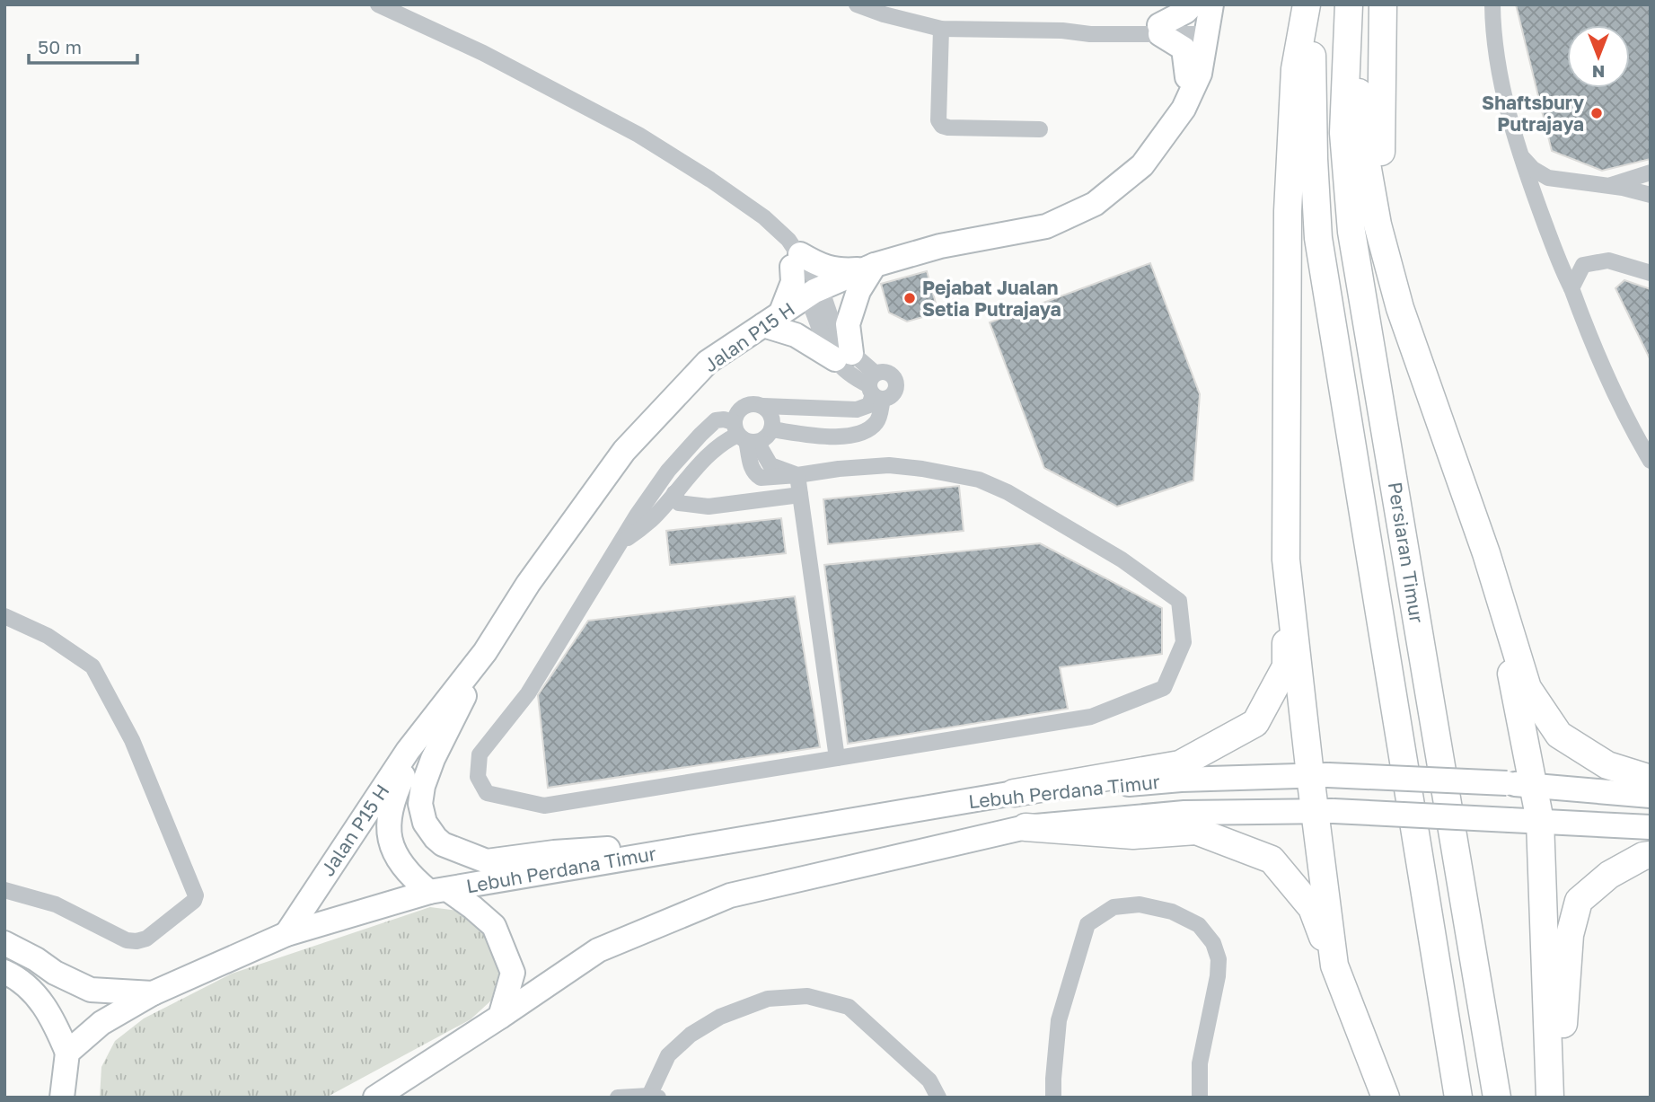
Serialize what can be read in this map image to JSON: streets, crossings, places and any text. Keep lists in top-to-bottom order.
{
  "streets": {
    "main road": ["Jalan P15 H", "Persiaran Timur", "Lebuh Perdana Timur"]
  },
  "crossings": [
    ["Jalan P15 H", "Lebuh Perdana Timur"]
  ],
  "places": ["Shaftsbury Putrajaya", "Pejabat Jualan Setia Putrajaya"],
  "scale_bar": "50 m",
  "north": "bottom"
}
